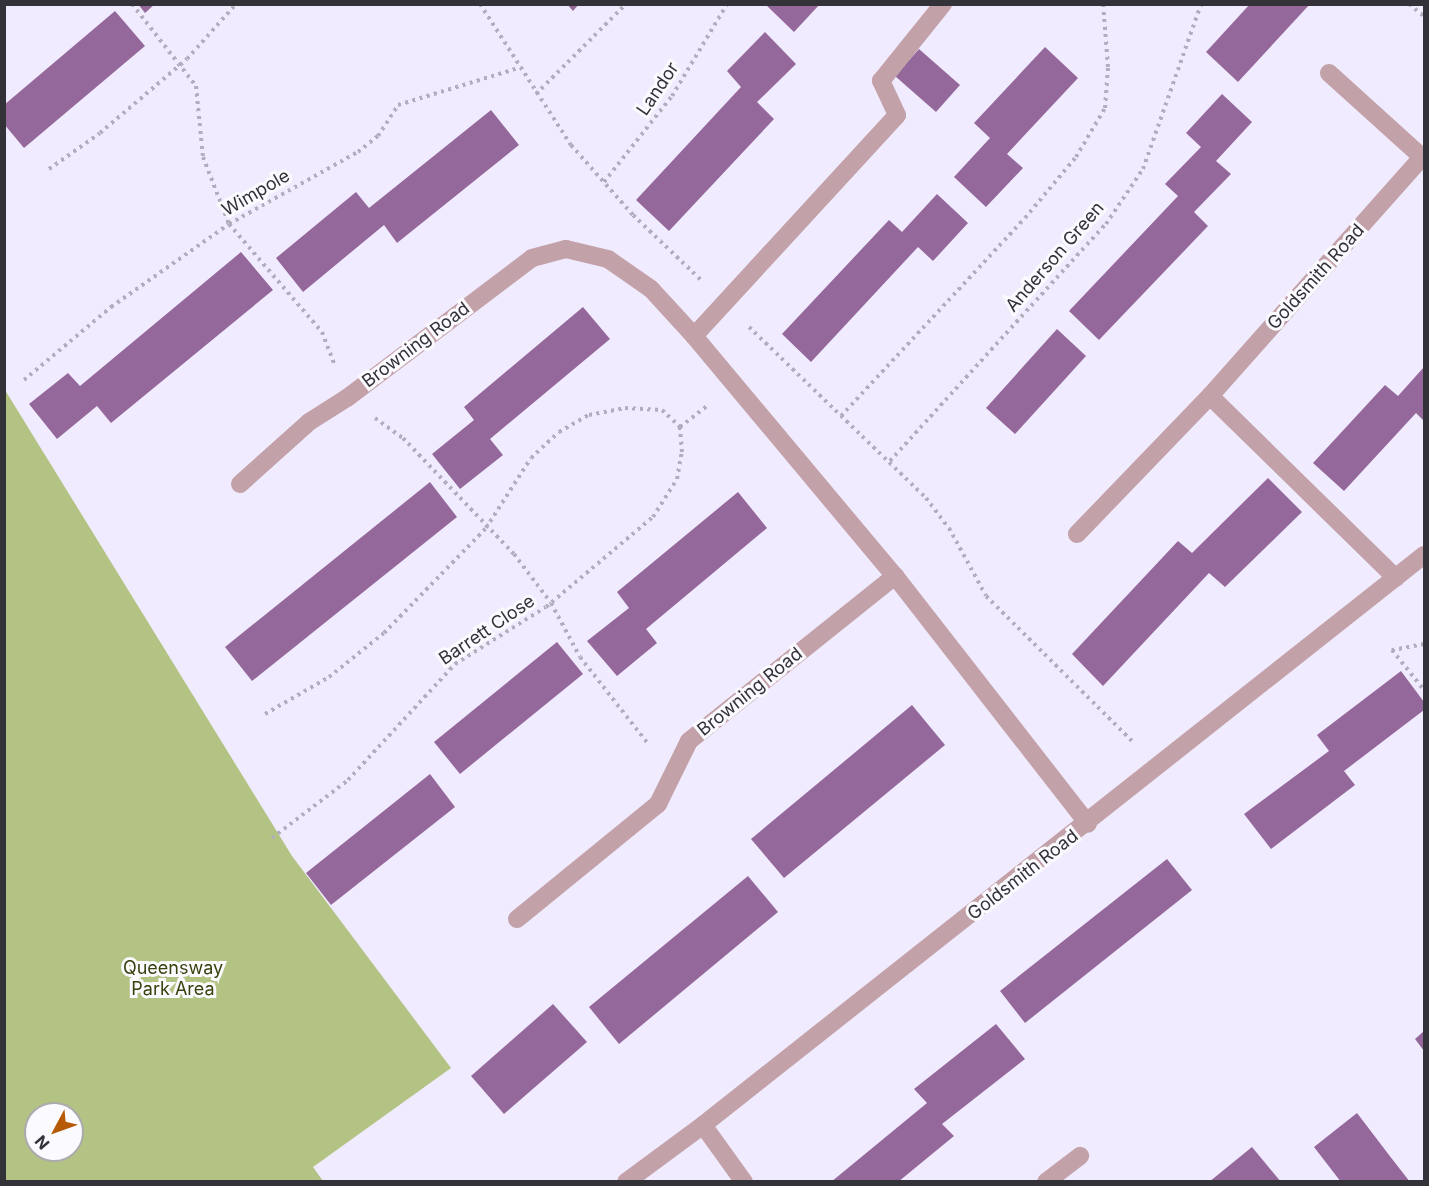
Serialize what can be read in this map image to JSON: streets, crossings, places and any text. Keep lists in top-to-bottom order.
{
  "streets": {
    "street": ["Goldsmith Road", "Browning Road"],
    "path": [
      "Landor",
      "Wimpole",
      "Anderson Green",
      "Barrett Close"
    ]
  },
  "crossings": [
    ["Goldsmith Road", "Browning Road"]
  ],
  "parks": ["Queensway Park Area"],
  "north": "bottom left"
}
